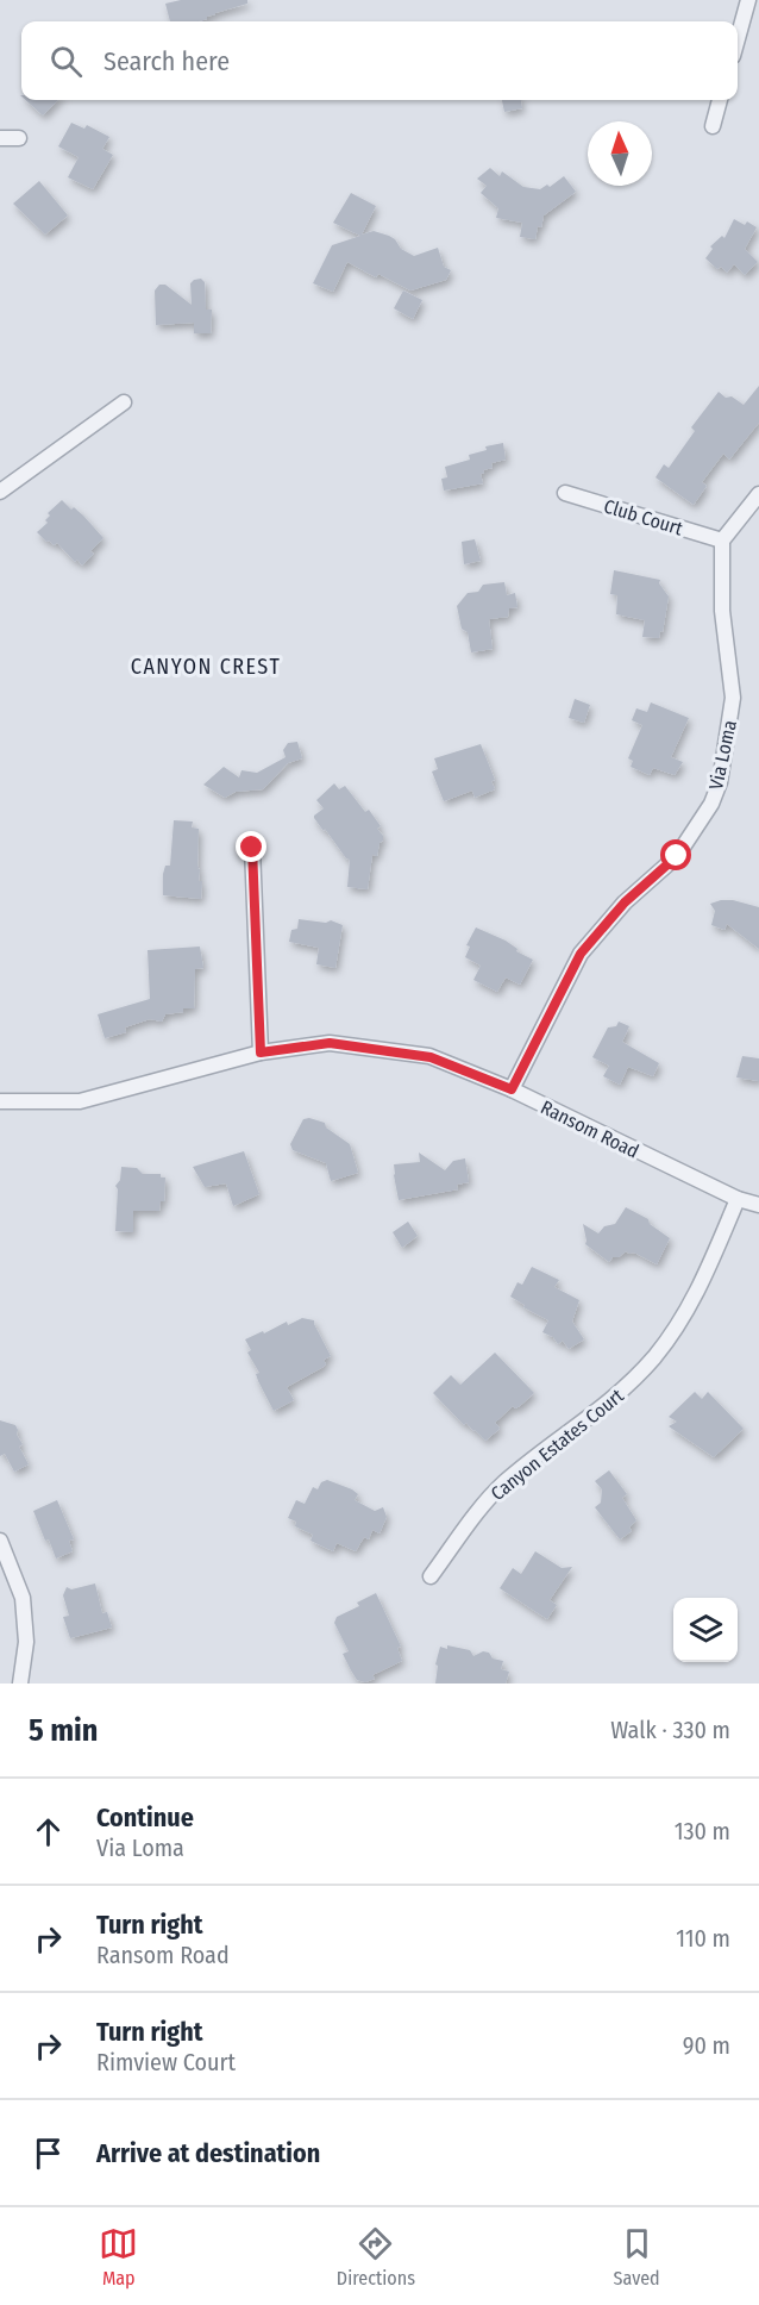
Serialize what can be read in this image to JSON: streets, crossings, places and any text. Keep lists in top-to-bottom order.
{
  "streets": {
    "street": [
      "Club Court",
      "Via Loma",
      "Ransom Road",
      "Canyon Estates Court"
    ]
  },
  "crossings": [
    ["Club Court", "Via Loma"],
    ["Via Loma", "Ransom Road"],
    ["Ransom Road", "Canyon Estates Court"]
  ],
  "districts": ["CANYON CREST"],
  "north": "top",
  "page": {
    "search": "Search here",
    "heading": ["5 min", "Walk · 330 m"],
    "list": [
      ["Continue", "Via Loma", "130 m"],
      ["Turn right", "Ransom Road", "110 m"],
      ["Turn right", "Rimview Court", "90 m"],
      "Arrive at destination"
    ],
    "nav": ["Map", "Directions", "Saved"]
  }
}
